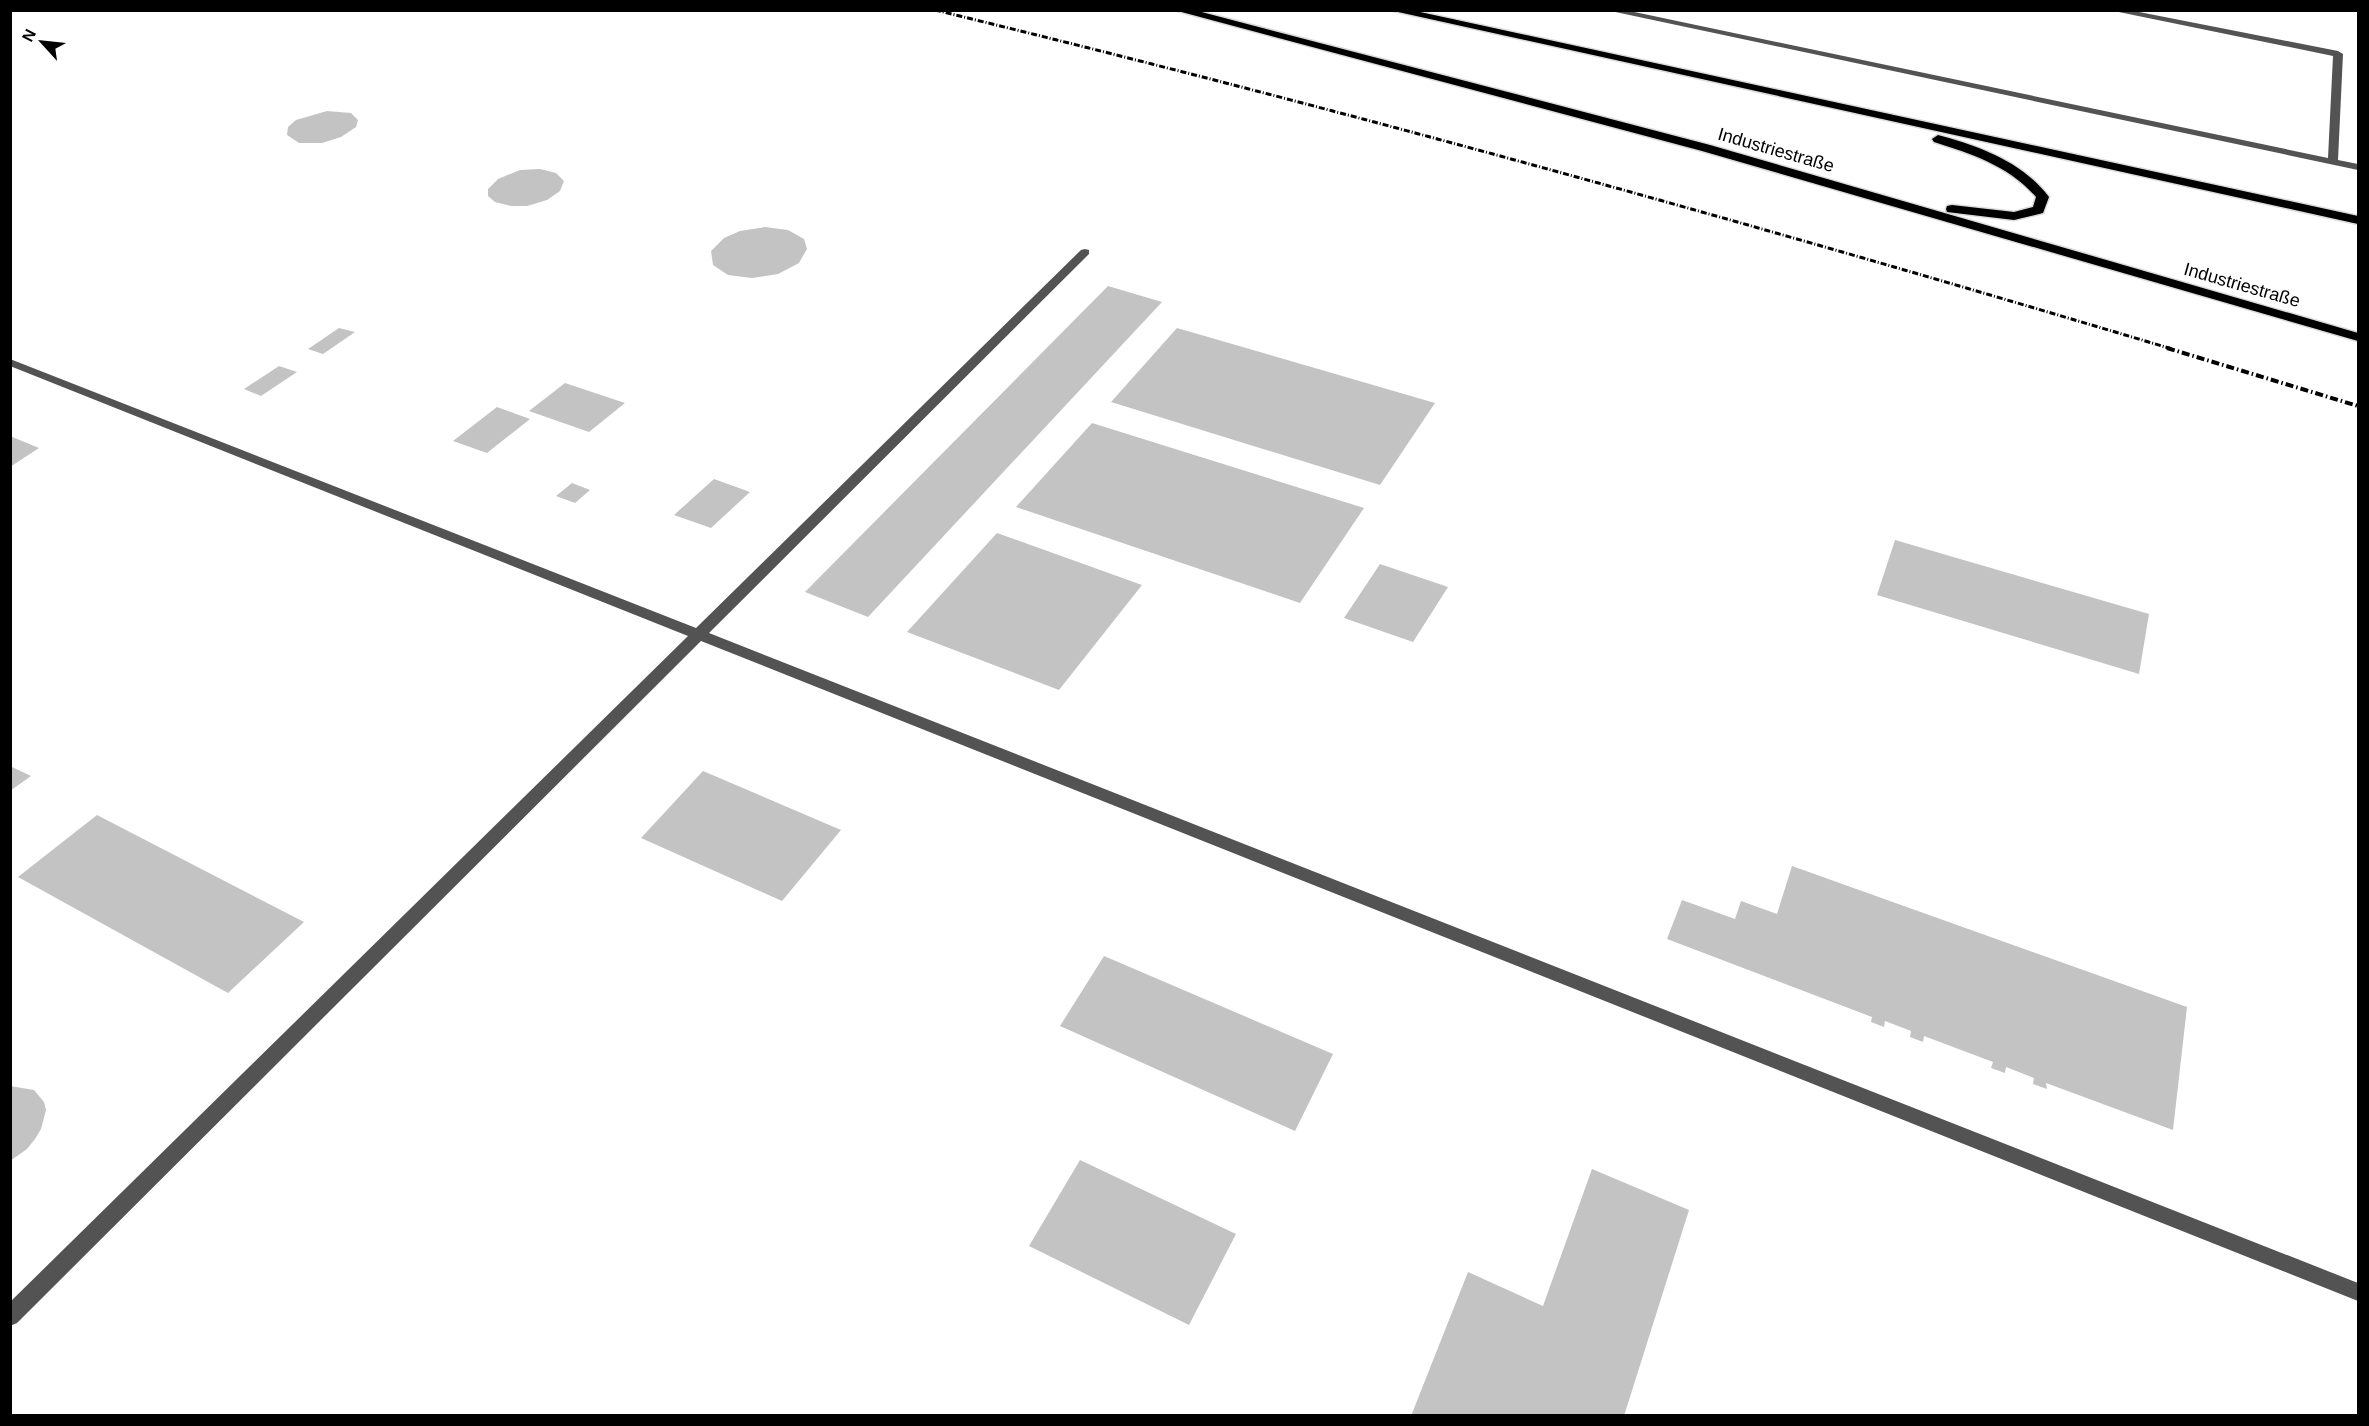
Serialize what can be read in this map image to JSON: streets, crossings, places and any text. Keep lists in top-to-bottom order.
{
  "streets": {
    "highway": ["Industriestraße"]
  },
  "north": "top left"
}
